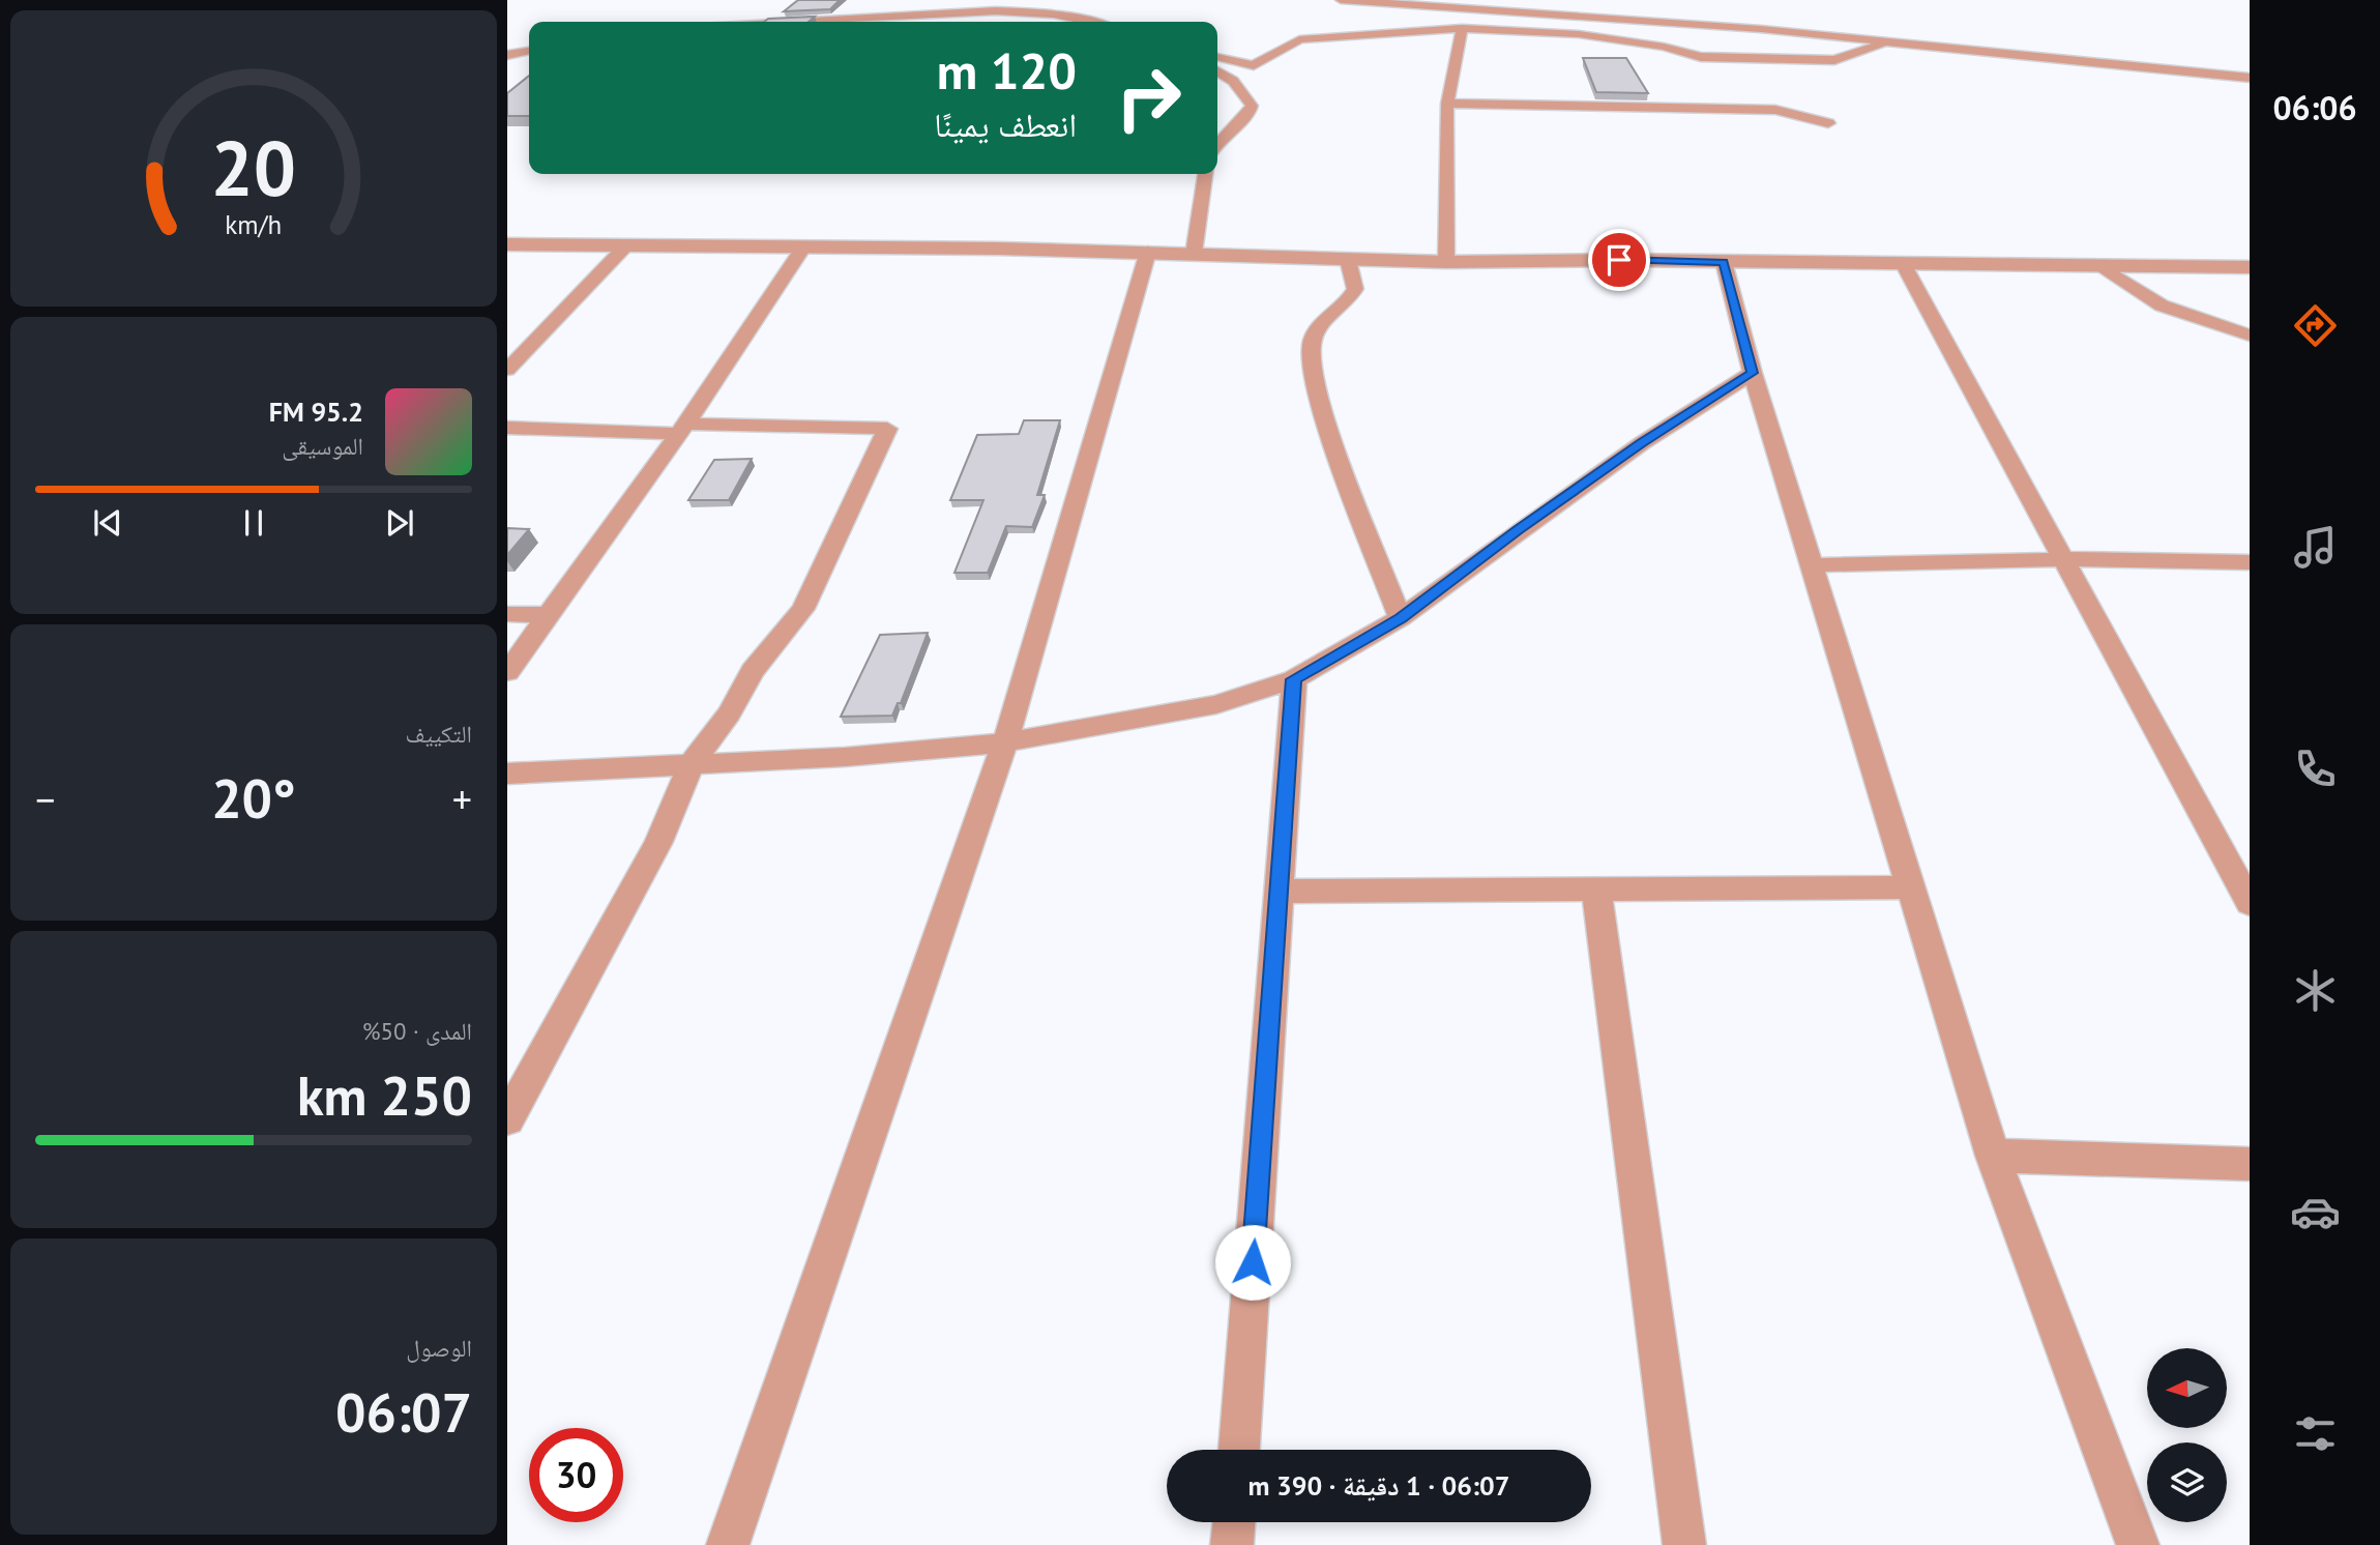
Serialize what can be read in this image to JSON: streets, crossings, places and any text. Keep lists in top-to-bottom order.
{
  "north": "left",
  "page": {
    "tabs": "06:06",
    "turn": ["120 m", "انعطف يمينًا"],
    "song": ["95.2 FM", "الموسيقى"],
    "tile": [
      "التكييف",
      ["المدى · 50%", "250 km"],
      ["الوصول", "06:07"]
    ],
    "heat": ["−", "20°", "+"],
    "limit": "30",
    "trip": "06:07 · 1 دقيقة · 390 m",
    "gauge": ["20", "km/h"]
  }
}
